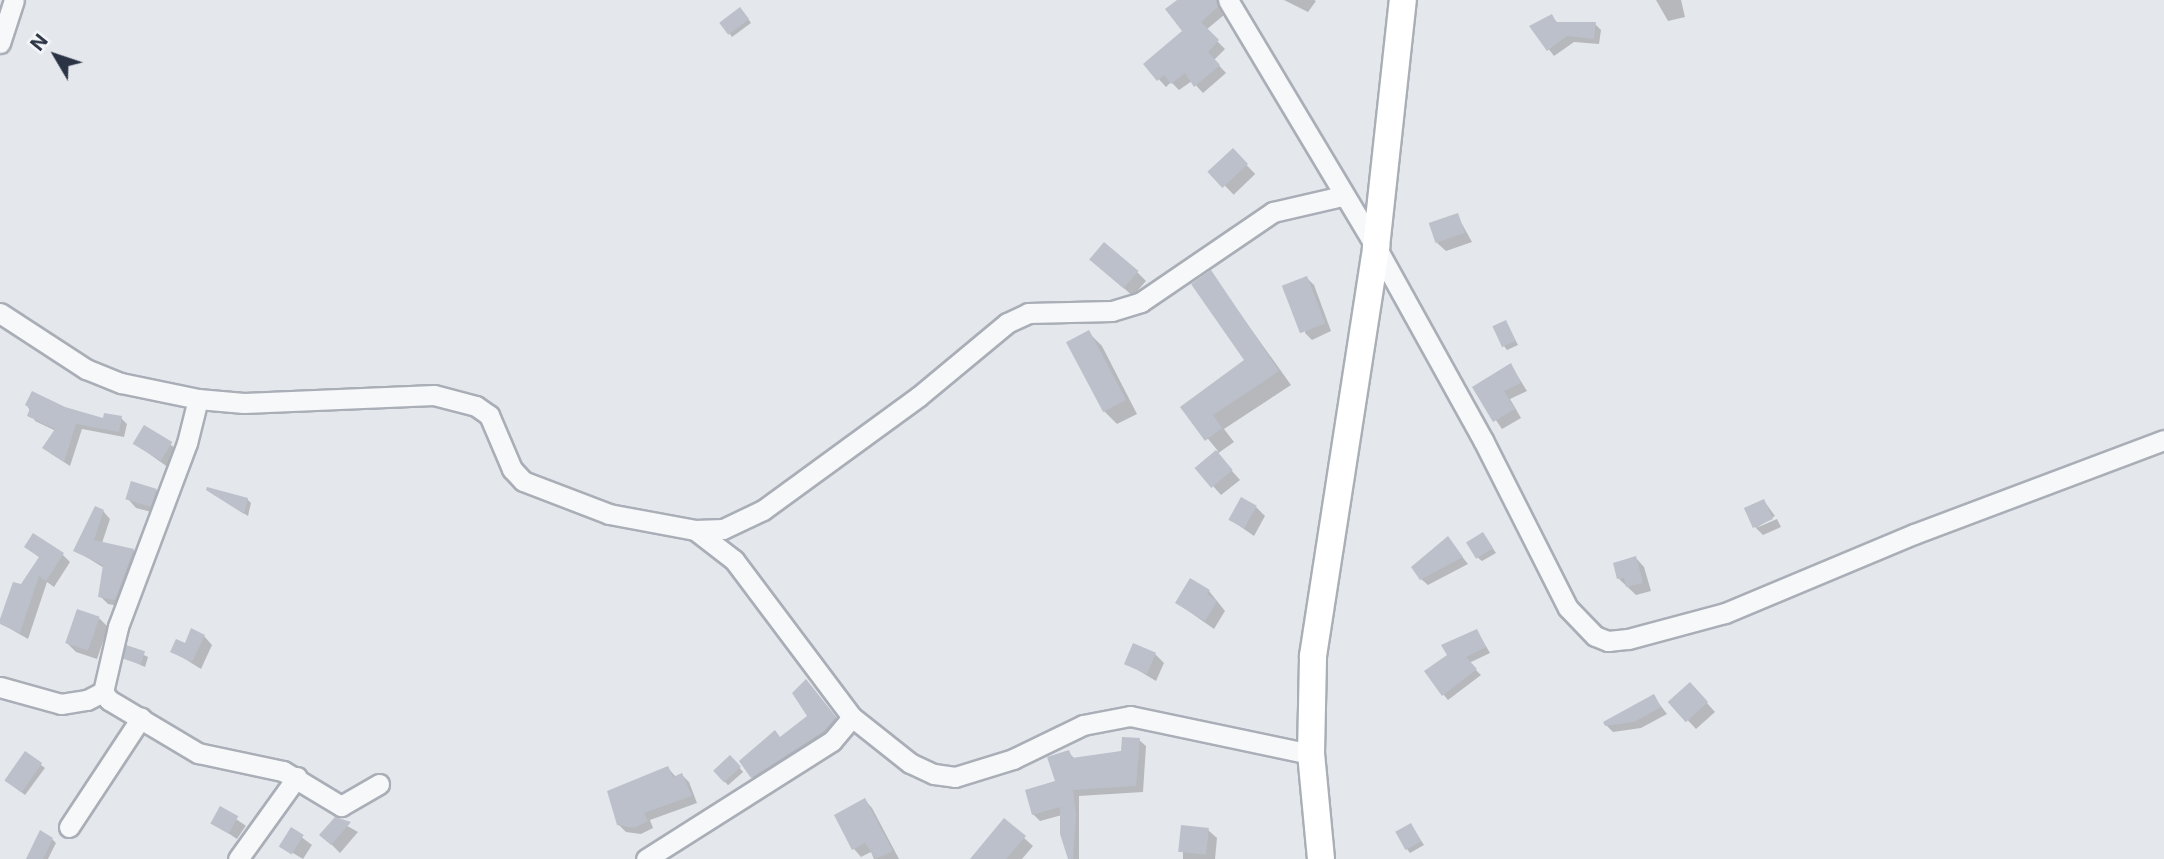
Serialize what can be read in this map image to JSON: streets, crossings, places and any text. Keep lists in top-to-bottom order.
{
  "north": "top left"
}
